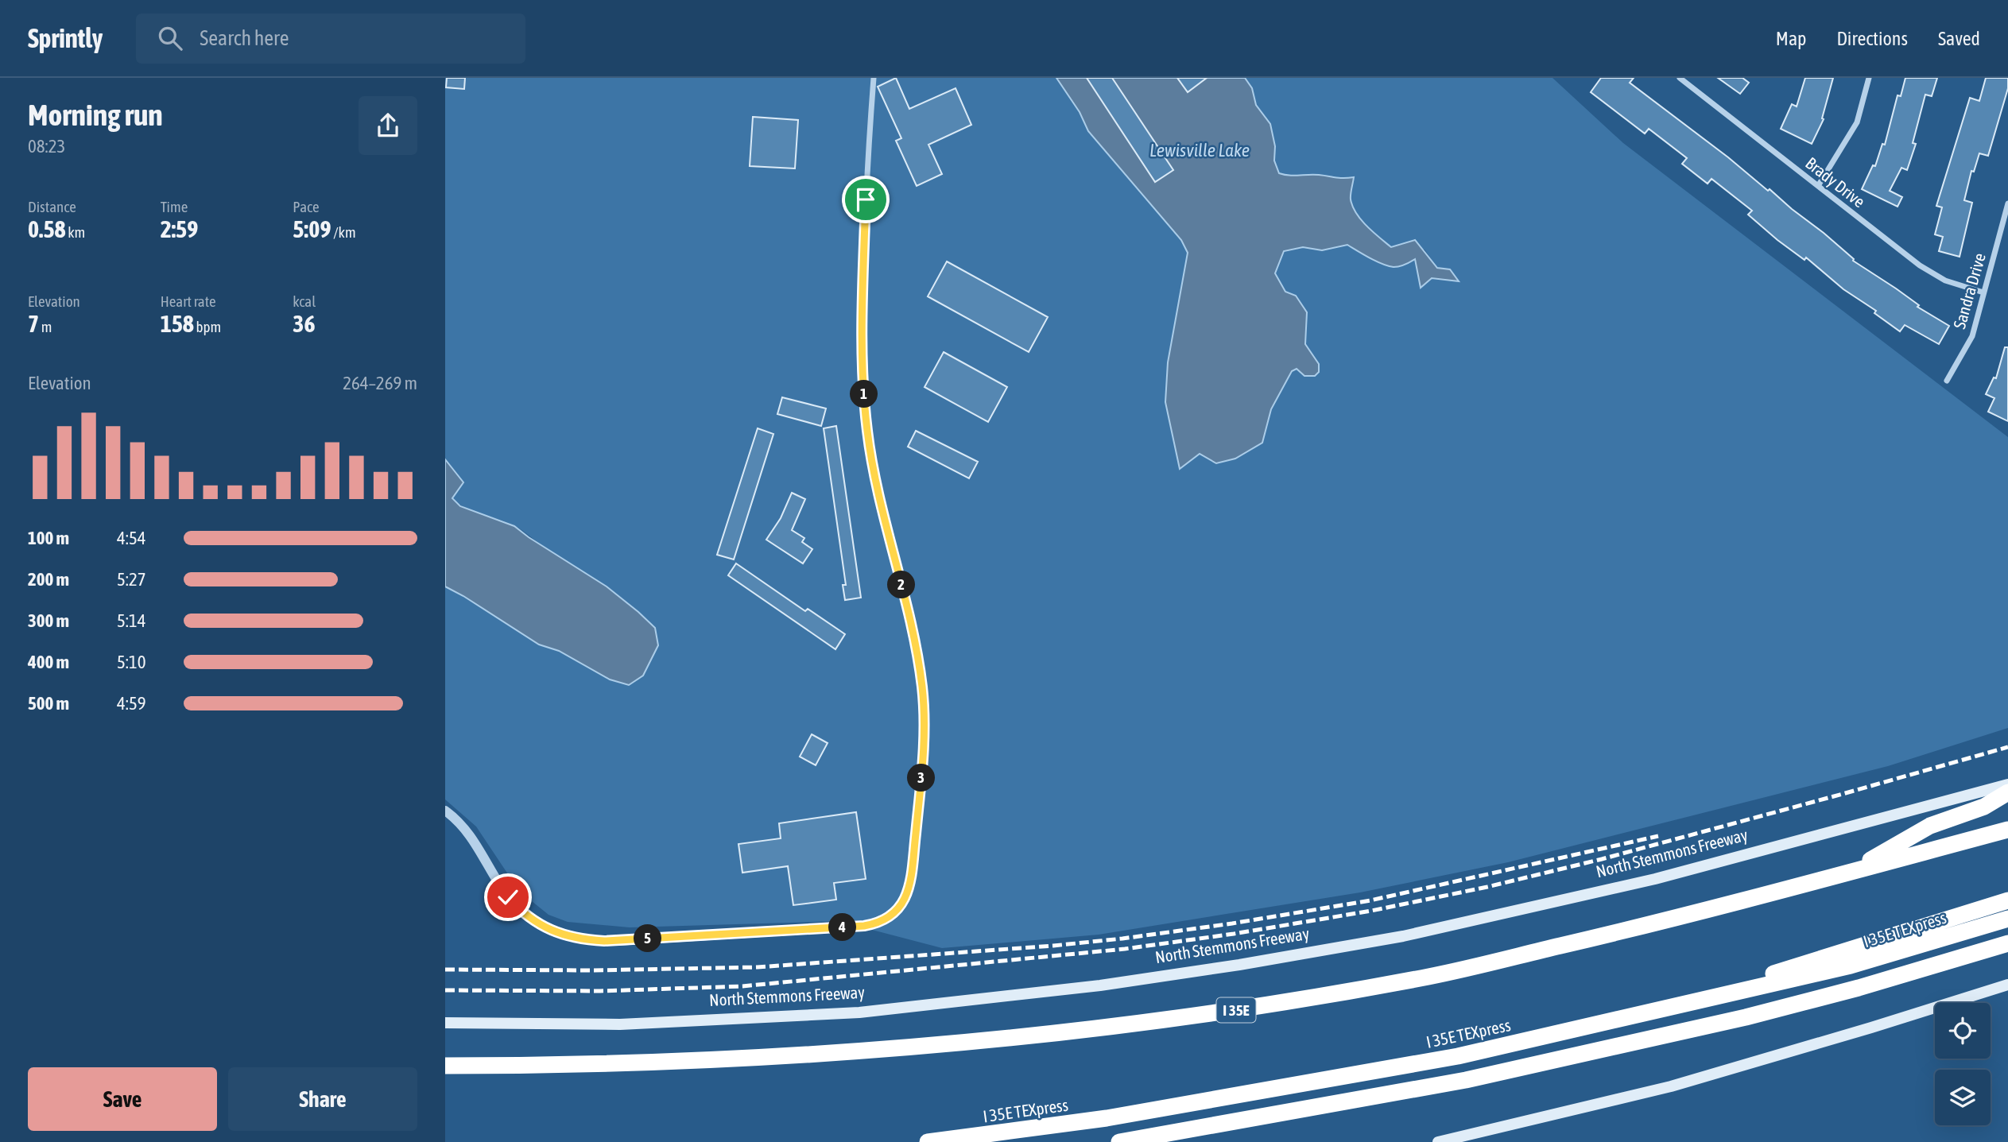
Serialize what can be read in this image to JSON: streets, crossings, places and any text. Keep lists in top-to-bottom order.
{
  "streets": {
    "highway": ["I 35E TEXpress", "I 35E"],
    "main road": ["North Stemmons Freeway"],
    "street": ["Brady Drive", "Sandra Drive"]
  },
  "crossings": [
    ["Brady Drive", "Sandra Drive"]
  ],
  "water": ["Lewisville Lake"],
  "page": {
    "header": "Sprintly",
    "search": "Search here",
    "nav": ["Map", "Directions", "Saved"],
    "heading": ["Morning run", "08:23"],
    "stats": [
      ["Distance", "0.58 km"],
      ["Time", "2:59"],
      ["Pace", "5:09 /km"],
      ["Elevation", "7 m"],
      ["Heart rate", "158 bpm"],
      ["kcal", "36"]
    ],
    "chart": ["Elevation", "264–269 m"],
    "pins": [
      "1",
      "2",
      "3",
      "4",
      "5"
    ],
    "list": [
      {
        "name": "100 m",
        "note": "4:54"
      },
      {
        "name": "200 m",
        "note": "5:27"
      },
      {
        "name": "300 m",
        "note": "5:14"
      },
      {
        "name": "400 m",
        "note": "5:10"
      },
      {
        "name": "500 m",
        "note": "4:59"
      }
    ],
    "buttons": ["Save", "Share"]
  }
}
